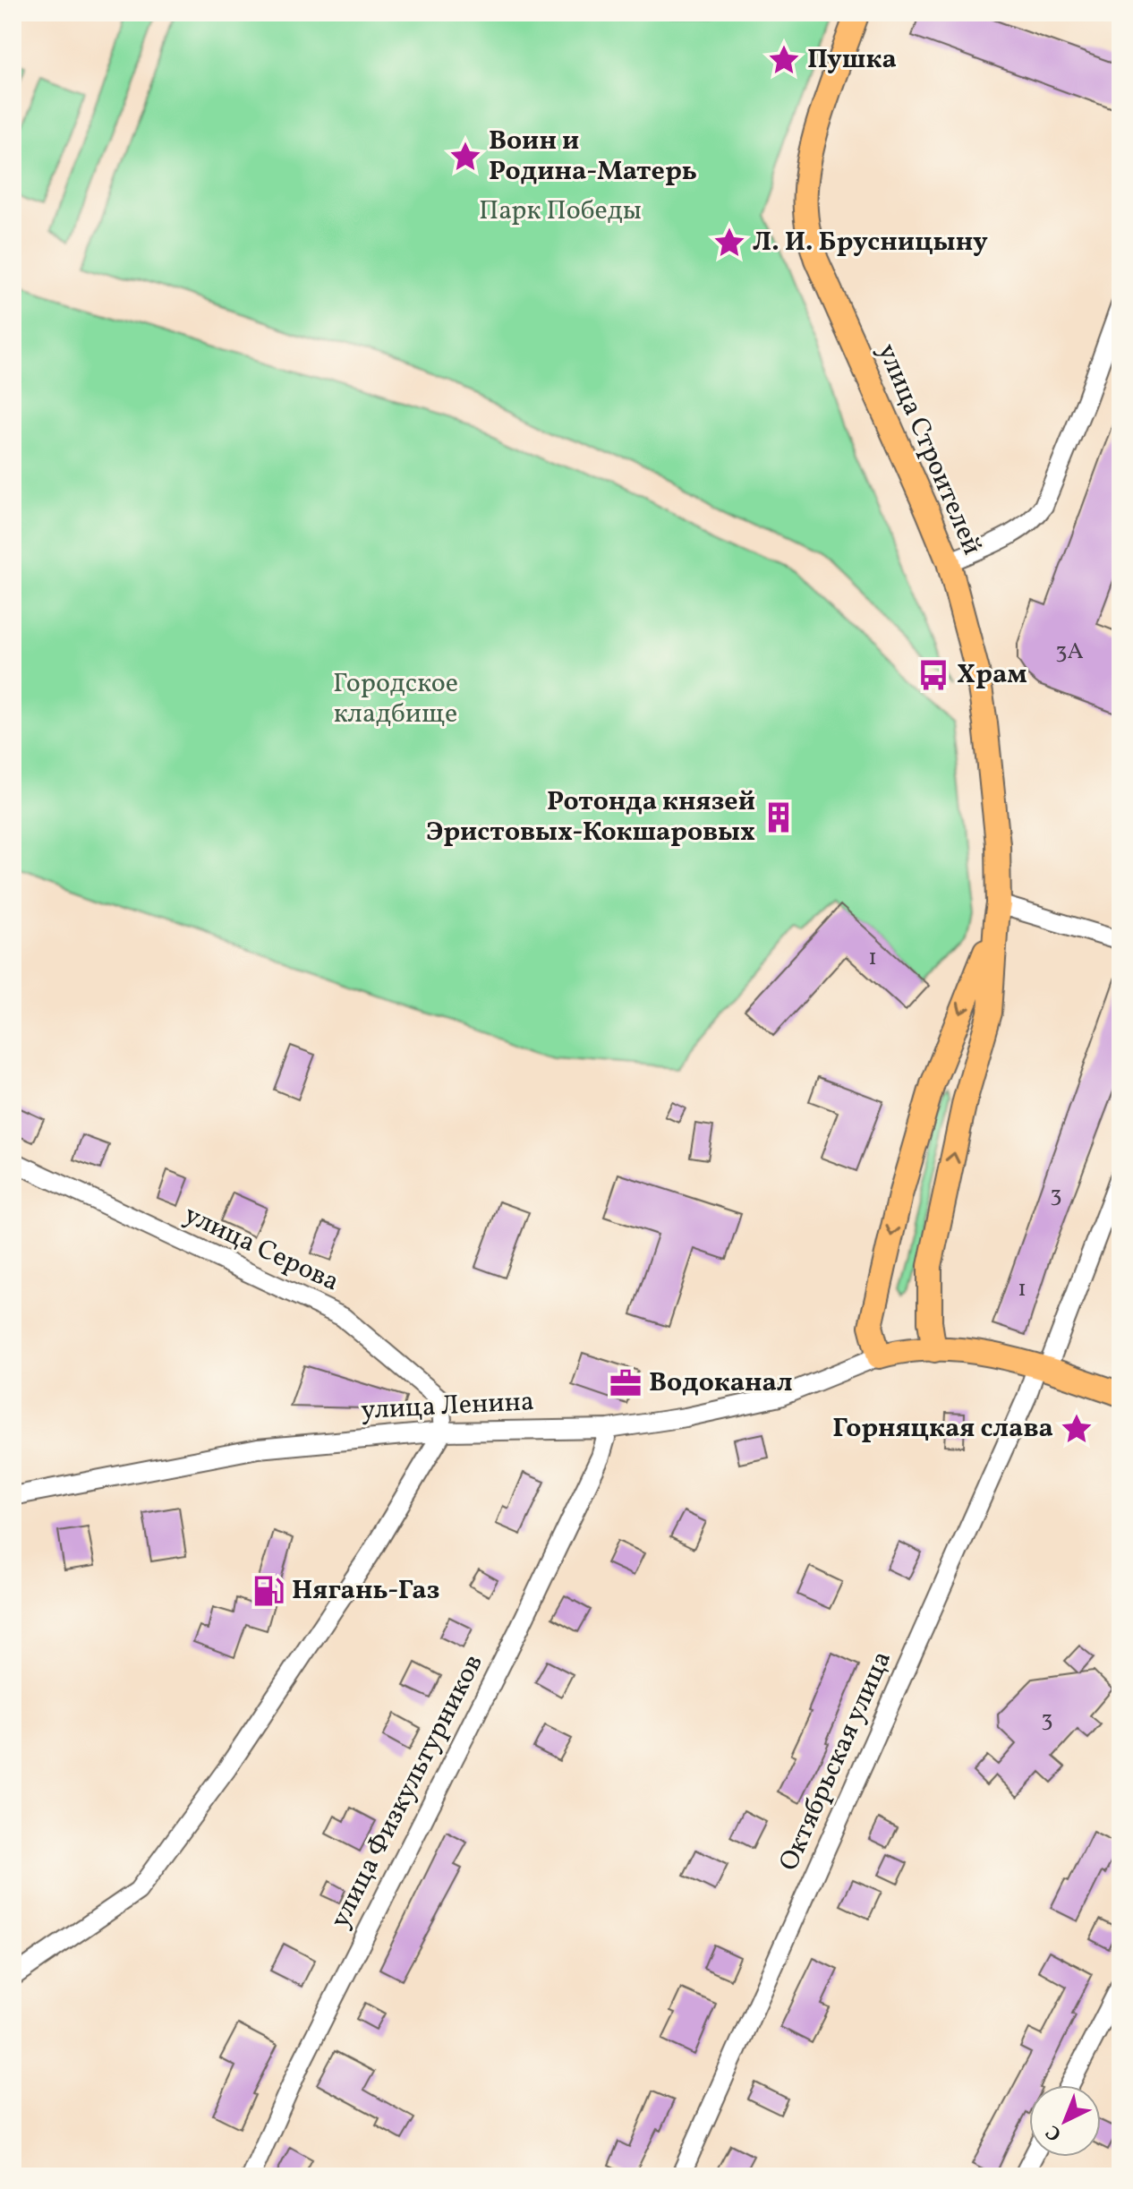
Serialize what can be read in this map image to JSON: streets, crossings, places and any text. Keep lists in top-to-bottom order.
{
  "streets": {
    "main road": ["улица Строителей"],
    "street": [
      "улица Серова",
      "улица Ленина",
      "Октябрьская улица",
      "улица Физкультурников"
    ]
  },
  "crossings": [
    ["улица Серова", "улица Ленина"],
    ["улица Ленина", "улица Физкультурников"]
  ],
  "parks": ["Парк Победы", "Городское кладбище"],
  "places": {
    "place": [
      "Пушка",
      "Воин и Родина-Матерь",
      "Л. И. Брусницыну",
      "Горняцкая слава"
    ],
    "bus stop": ["Храм"],
    "building": ["Ротонда князей Эристовых-Кокшаровых"],
    "office": ["Водоканал"],
    "fuel station": ["Нягань-Газ"]
  },
  "house_numbers": [
    "3А",
    "1",
    "3",
    "1",
    "3"
  ],
  "north": "bottom left"
}
